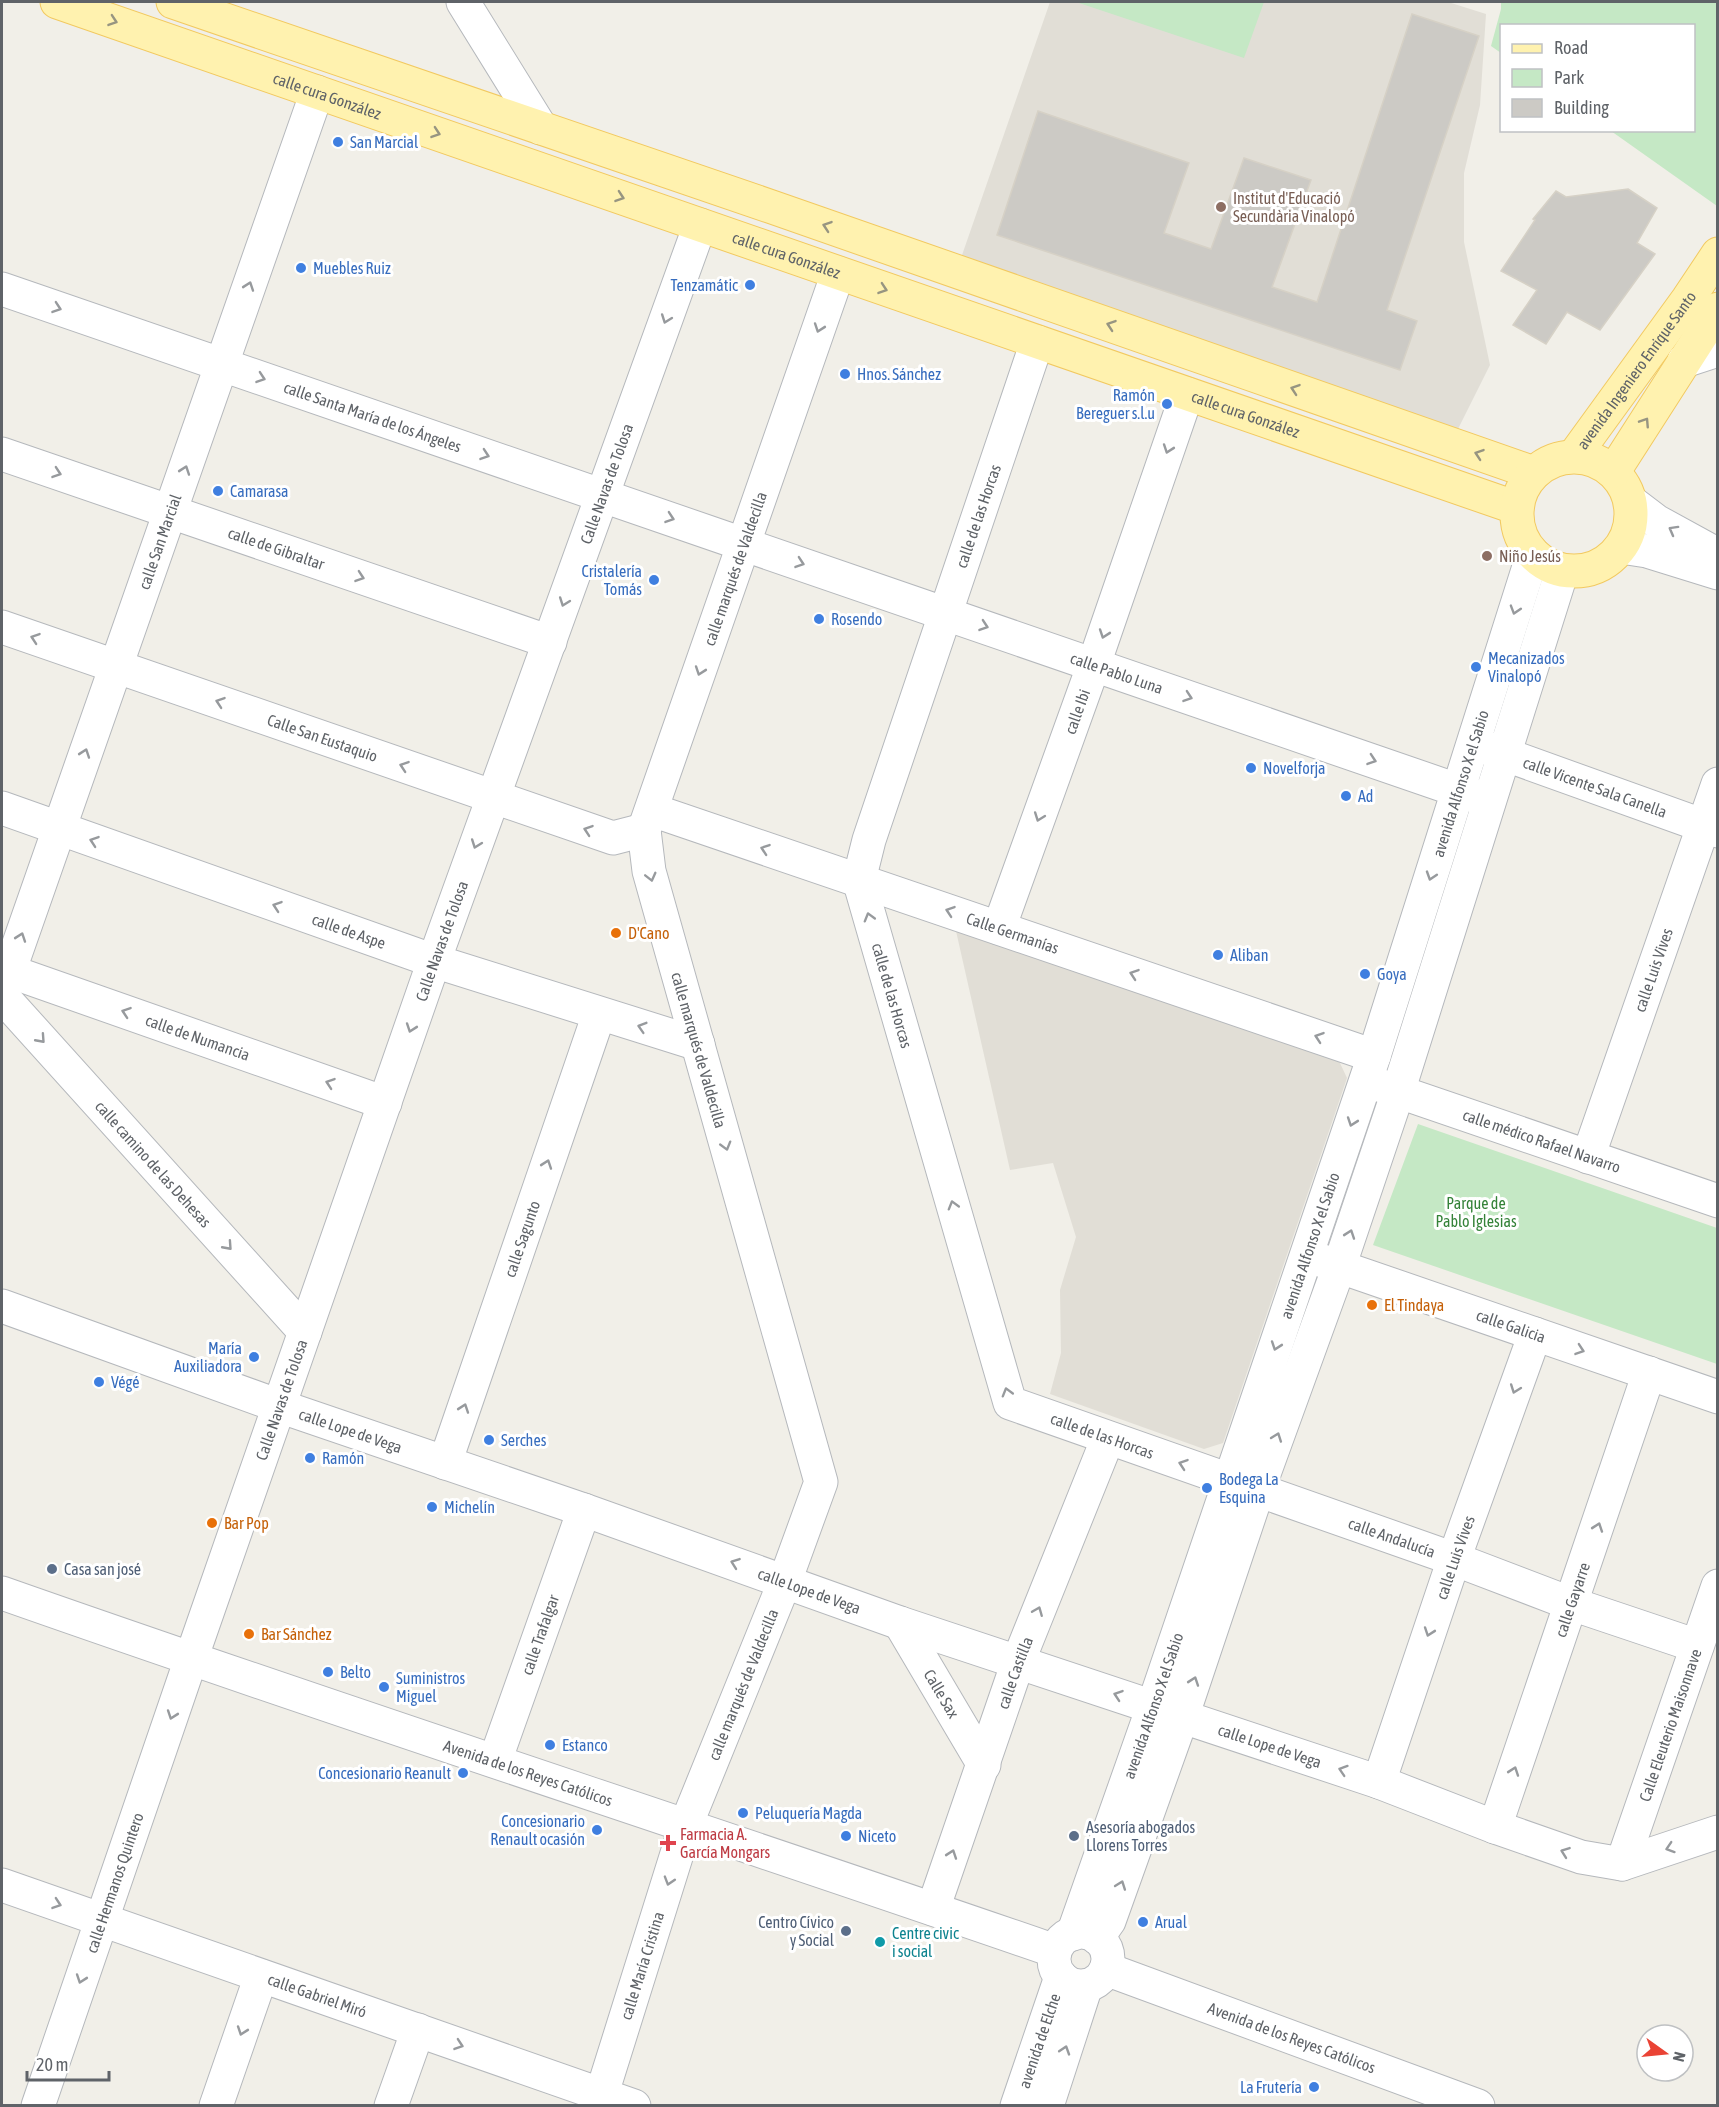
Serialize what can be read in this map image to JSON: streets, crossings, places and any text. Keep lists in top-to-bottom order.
{
  "streets": {
    "main road": ["calle cura González", "avenida Ingeniero Enrique Santo"],
    "street": [
      "calle Santa María de los Ángeles",
      "Calle Navas de Tolosa",
      "calle de las Horcas",
      "calle San Marcial",
      "calle de Gibraltar",
      "calle marqués de Valdecilla",
      "calle Pablo Luna",
      "calle Ibi",
      "Calle San Eustaquio",
      "avenida Alfonso X el Sabio",
      "calle Vicente Sala Canella",
      "calle de Aspe",
      "Calle Germanías",
      "calle Luis Vives",
      "calle de Numancia",
      "calle médico Rafael Navarro",
      "calle camino de las Dehesas",
      "calle Sagunto",
      "calle Galicia",
      "calle Lope de Vega",
      "calle Andalucía",
      "calle Gayarre",
      "calle Trafalgar",
      "calle Castilla",
      "Calle Sax",
      "Calle Eleuterio Maisonnave",
      "Avenida de los Reyes Católicos",
      "calle Hermanos Quintero",
      "calle María Cristina",
      "calle Gabriel Miró",
      "avenida de Elche"
    ]
  },
  "crossings": [
    ["calle cura González", "avenida Ingeniero Enrique Santo"],
    ["calle cura González", "Calle Navas de Tolosa"],
    ["calle cura González", "calle de las Horcas"],
    ["calle cura González", "calle San Marcial"],
    ["calle cura González", "calle marqués de Valdecilla"],
    ["calle cura González", "calle Ibi"],
    ["calle cura González", "avenida Alfonso X el Sabio"],
    ["avenida Ingeniero Enrique Santo", "avenida Alfonso X el Sabio"],
    ["calle Santa María de los Ángeles", "Calle Navas de Tolosa"],
    ["calle Santa María de los Ángeles", "calle San Marcial"],
    ["calle Santa María de los Ángeles", "calle marqués de Valdecilla"],
    ["calle Santa María de los Ángeles", "calle Pablo Luna"],
    ["Calle Navas de Tolosa", "calle de Gibraltar"],
    ["Calle Navas de Tolosa", "Calle San Eustaquio"],
    ["Calle Navas de Tolosa", "calle de Aspe"],
    ["Calle Navas de Tolosa", "calle de Numancia"],
    ["Calle Navas de Tolosa", "calle camino de las Dehesas"],
    ["Calle Navas de Tolosa", "calle Lope de Vega"],
    ["Calle Navas de Tolosa", "Avenida de los Reyes Católicos"],
    ["Calle Navas de Tolosa", "calle Hermanos Quintero"],
    ["calle de las Horcas", "calle Pablo Luna"],
    ["calle de las Horcas", "avenida Alfonso X el Sabio"],
    ["calle de las Horcas", "Calle Germanías"],
    ["calle de las Horcas", "calle Andalucía"],
    ["calle de las Horcas", "calle Castilla"],
    ["calle San Marcial", "calle de Gibraltar"],
    ["calle San Marcial", "Calle San Eustaquio"],
    ["calle San Marcial", "calle de Aspe"],
    ["calle San Marcial", "calle de Numancia"],
    ["calle San Marcial", "calle camino de las Dehesas"],
    ["calle marqués de Valdecilla", "calle Pablo Luna"],
    ["calle marqués de Valdecilla", "Calle San Eustaquio"],
    ["calle marqués de Valdecilla", "calle de Aspe"],
    ["calle marqués de Valdecilla", "Calle Germanías"],
    ["calle marqués de Valdecilla", "calle Lope de Vega"],
    ["calle marqués de Valdecilla", "Avenida de los Reyes Católicos"],
    ["calle marqués de Valdecilla", "calle María Cristina"],
    ["calle Pablo Luna", "calle Ibi"],
    ["calle Pablo Luna", "avenida Alfonso X el Sabio"],
    ["calle Ibi", "Calle Germanías"],
    ["Calle San Eustaquio", "Calle Germanías"],
    ["avenida Alfonso X el Sabio", "calle Vicente Sala Canella"],
    ["avenida Alfonso X el Sabio", "Calle Germanías"],
    ["avenida Alfonso X el Sabio", "calle médico Rafael Navarro"],
    ["avenida Alfonso X el Sabio", "calle Galicia"],
    ["avenida Alfonso X el Sabio", "calle Lope de Vega"],
    ["avenida Alfonso X el Sabio", "calle Andalucía"],
    ["avenida Alfonso X el Sabio", "Avenida de los Reyes Católicos"],
    ["avenida Alfonso X el Sabio", "avenida de Elche"],
    ["calle Vicente Sala Canella", "calle Luis Vives"],
    ["calle de Aspe", "calle Sagunto"],
    ["Calle Germanías", "calle médico Rafael Navarro"],
    ["calle Luis Vives", "calle médico Rafael Navarro"],
    ["calle Luis Vives", "calle Galicia"],
    ["calle Luis Vives", "calle Lope de Vega"],
    ["calle Luis Vives", "calle Andalucía"],
    ["calle de Numancia", "calle camino de las Dehesas"],
    ["calle Sagunto", "calle Lope de Vega"],
    ["calle Galicia", "calle Gayarre"],
    ["calle Lope de Vega", "calle Gayarre"],
    ["calle Lope de Vega", "calle Trafalgar"],
    ["calle Lope de Vega", "calle Castilla"],
    ["calle Lope de Vega", "Calle Sax"],
    ["calle Lope de Vega", "Calle Eleuterio Maisonnave"],
    ["calle Andalucía", "calle Gayarre"],
    ["calle Andalucía", "Calle Eleuterio Maisonnave"],
    ["calle Trafalgar", "Avenida de los Reyes Católicos"],
    ["calle Castilla", "Calle Sax"],
    ["calle Castilla", "Avenida de los Reyes Católicos"],
    ["Avenida de los Reyes Católicos", "calle Hermanos Quintero"],
    ["Avenida de los Reyes Católicos", "calle María Cristina"],
    ["Avenida de los Reyes Católicos", "avenida de Elche"],
    ["calle Hermanos Quintero", "calle Gabriel Miró"],
    ["calle María Cristina", "calle Gabriel Miró"]
  ],
  "one_way": [
    "calle Santa María de los Ángeles",
    "Calle Navas de Tolosa",
    "calle de las Horcas",
    "calle San Marcial",
    "calle de Gibraltar",
    "calle marqués de Valdecilla",
    "calle Pablo Luna",
    "calle Ibi",
    "Calle San Eustaquio",
    "calle de Aspe",
    "Calle Germanías",
    "calle Luis Vives",
    "calle de Numancia",
    "calle camino de las Dehesas",
    "calle Sagunto",
    "calle Lope de Vega",
    "calle Gayarre",
    "calle Castilla",
    "calle Hermanos Quintero",
    "calle María Cristina",
    "calle Gabriel Miró"
  ],
  "parks": ["Parque de Pablo Iglesias"],
  "places": {
    "other": [
      "San Marcial",
      "Institut d'Educació Secundària Vinalopó",
      "Muebles Ruiz",
      "Tenzamátic",
      "Hnos. Sánchez",
      "Ramón Bereguer s.l.u",
      "Camarasa",
      "Niño Jesús",
      "Cristalería Tomás",
      "Rosendo",
      "Mecanizados Vinalopó",
      "Novelforja",
      "Ad",
      "D'Cano",
      "Aliban",
      "Goya",
      "El Tindaya",
      "María Auxiliadora",
      "Végé",
      "Serches",
      "Ramón",
      "Bodega La Esquina",
      "Michelín",
      "Bar Pop",
      "Casa san josé",
      "Bar Sánchez",
      "Belto",
      "Suministros Miguel",
      "Estanco",
      "Concesionario Reanult",
      "Peluquería Magda",
      "Concesionario Renault ocasión",
      "Niceto",
      "Asesoría abogados Llorens Torres",
      "Arual",
      "Centro Cívico y Social",
      "Centre civic i social",
      "La Frutería"
    ],
    "health": ["Farmacia A. García Mongars"]
  },
  "legend": ["Road", "Park", "Building"],
  "scale_bar": "20 m",
  "north": "right"
}
